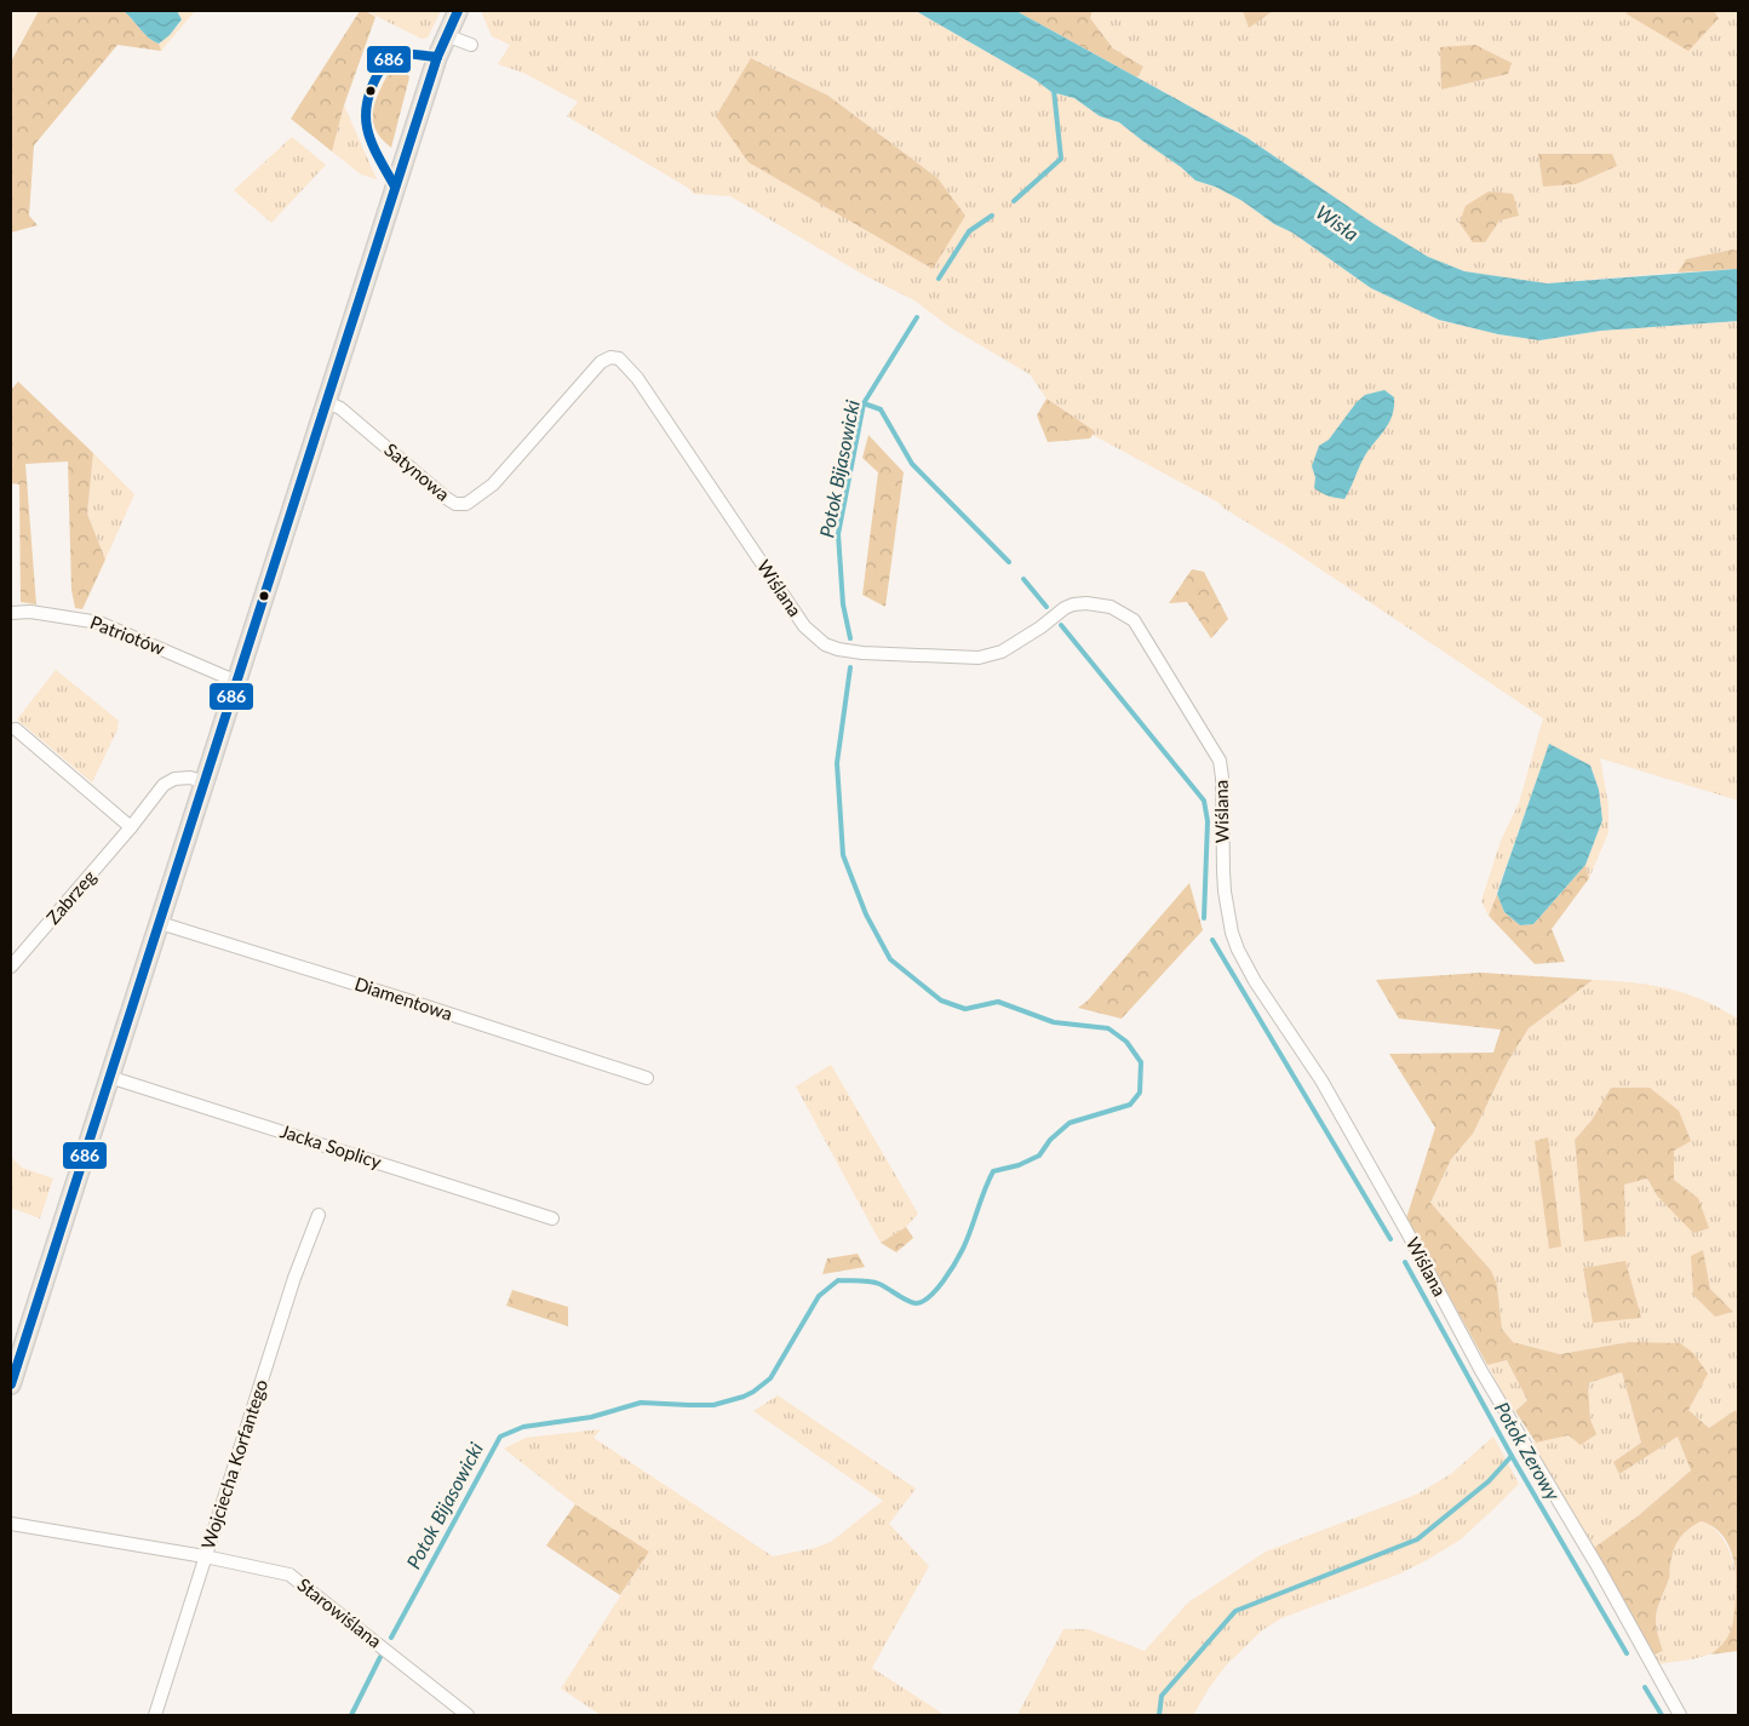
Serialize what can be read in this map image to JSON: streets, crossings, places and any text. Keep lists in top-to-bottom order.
{
  "streets": {
    "street": [
      "Satynowa",
      "Wiślana",
      "Patriotów",
      "Zabrzeg",
      "Diamentowa",
      "Jacka Soplicy",
      "Wojciecha Korfantego",
      "Starowiślana"
    ]
  },
  "crossings": [
    ["Satynowa", "Wiślana"],
    ["Wojciecha Korfantego", "Starowiślana"]
  ],
  "water": ["Wisła", "Potok Bijasowicki", "Potok Zerowy"],
  "lines": ["transit line 686"]
}
